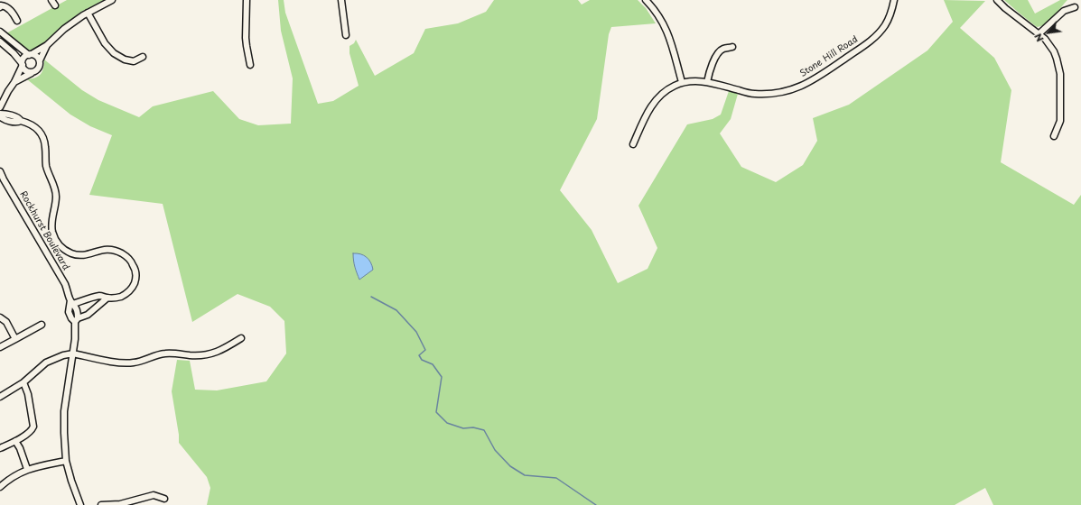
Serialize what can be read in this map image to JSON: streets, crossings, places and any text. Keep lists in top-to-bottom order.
{
  "streets": {
    "street": ["Stone Hill Road", "Rockhurst Boulevard"]
  },
  "north": "bottom left"
}
